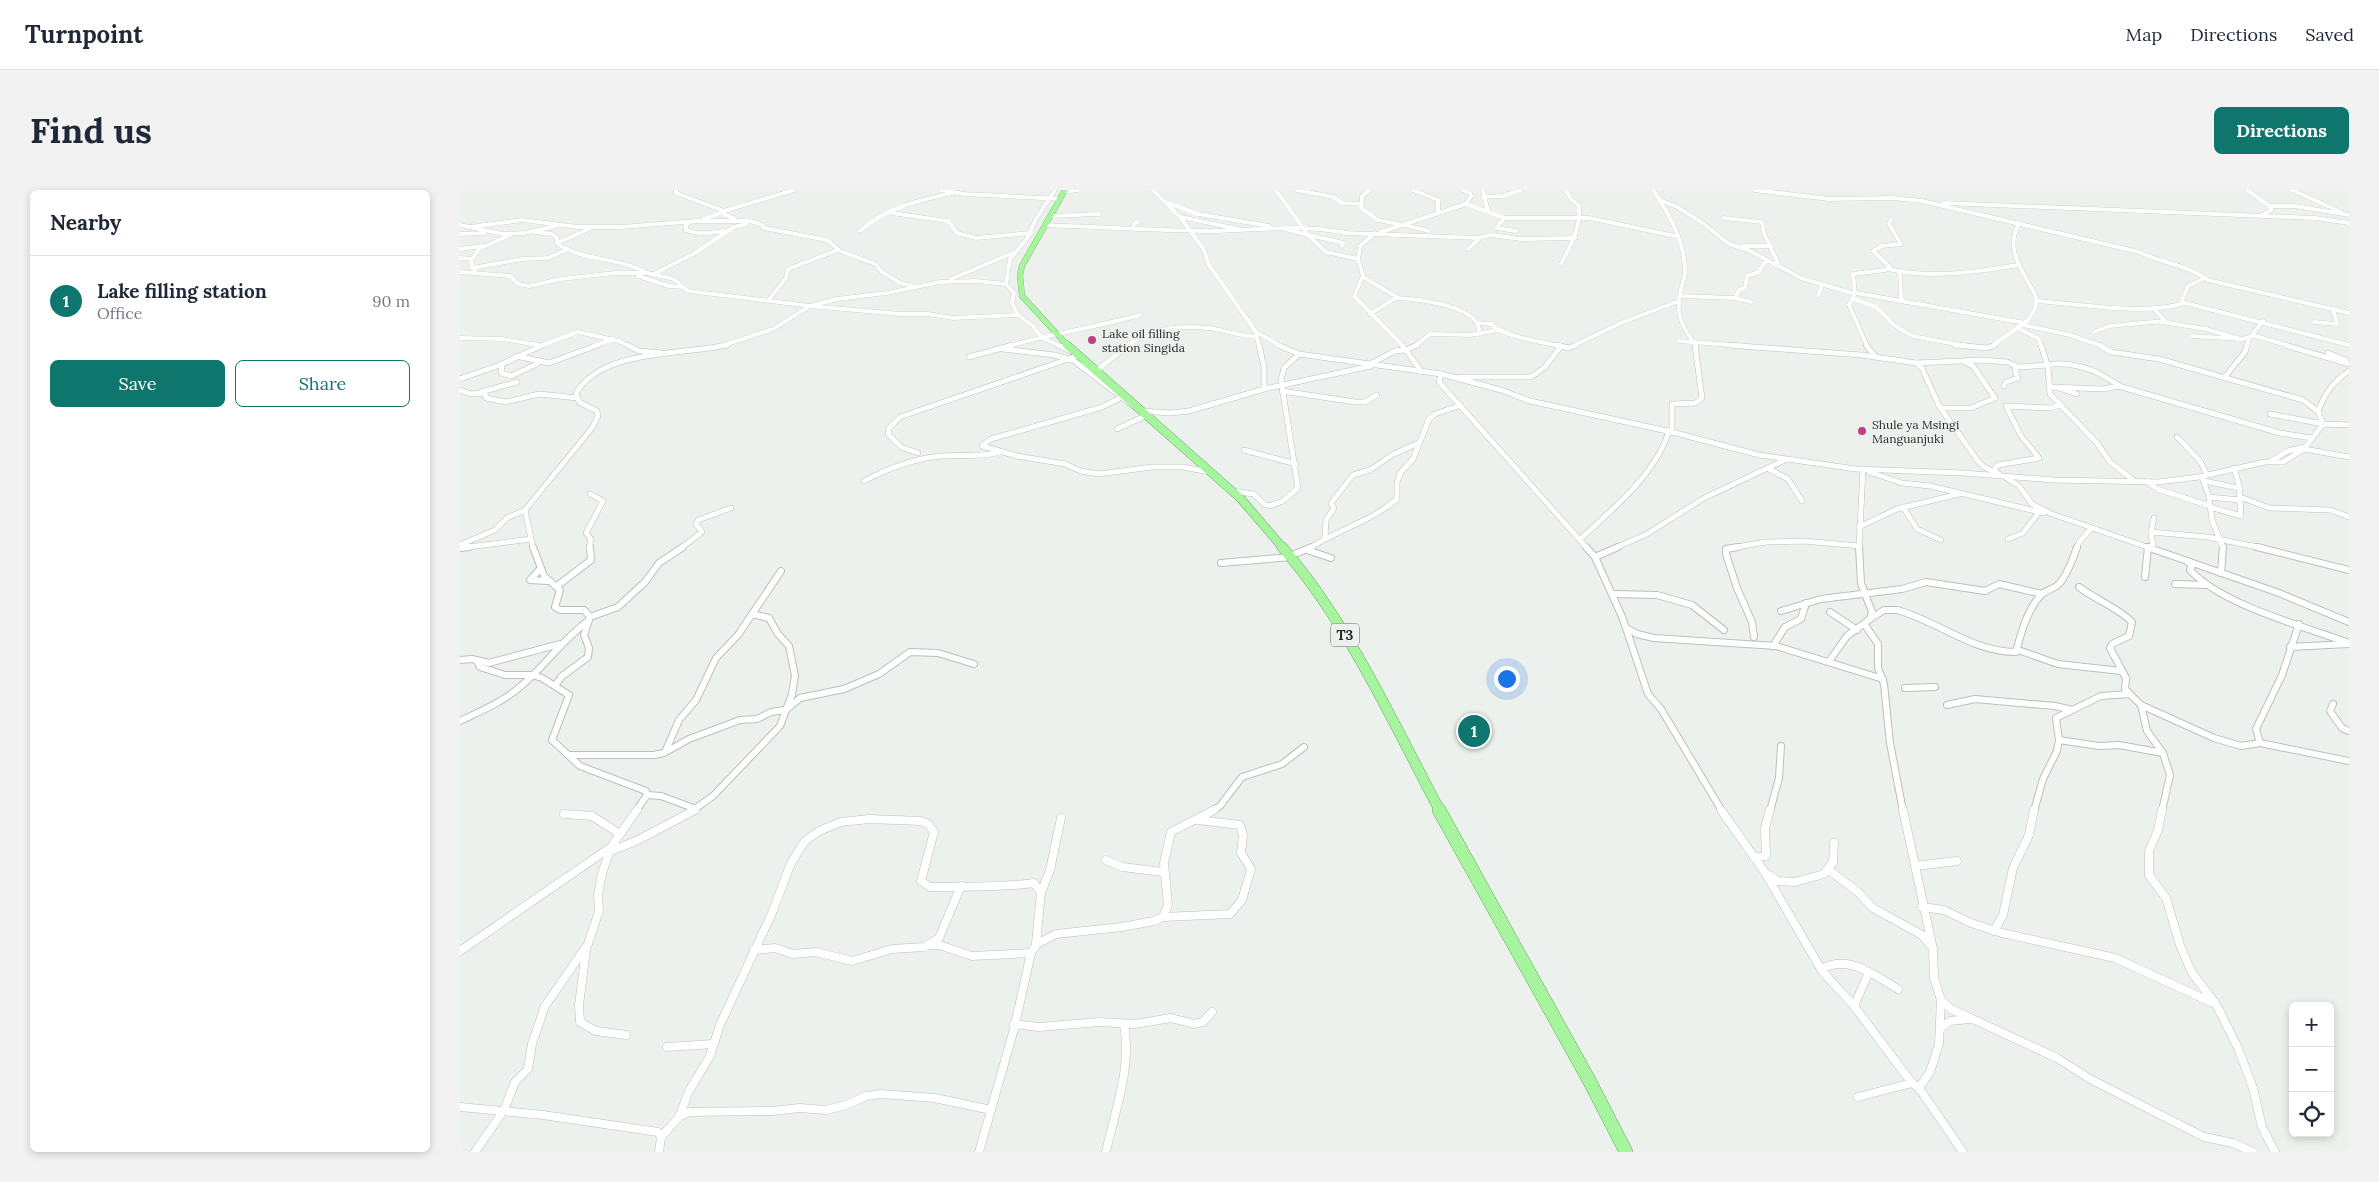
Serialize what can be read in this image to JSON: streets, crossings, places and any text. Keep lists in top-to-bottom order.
{
  "streets": {
    "highway": ["T3"]
  },
  "places": ["Lake oil filling station Singida", "Shule ya Msingi Manguanjuki"],
  "page": {
    "header": "Turnpoint",
    "nav": ["Map", "Directions", "Saved"],
    "buttons": [
      "Directions",
      ["Save", "Share"]
    ],
    "title": "Find us",
    "heading": "Nearby",
    "list": [
      {
        "mark": "1",
        "name": "Lake filling station",
        "note": "Office",
        "value": "90 m"
      }
    ],
    "pins": "1",
    "map_buttons": ["+", "−"]
  }
}
